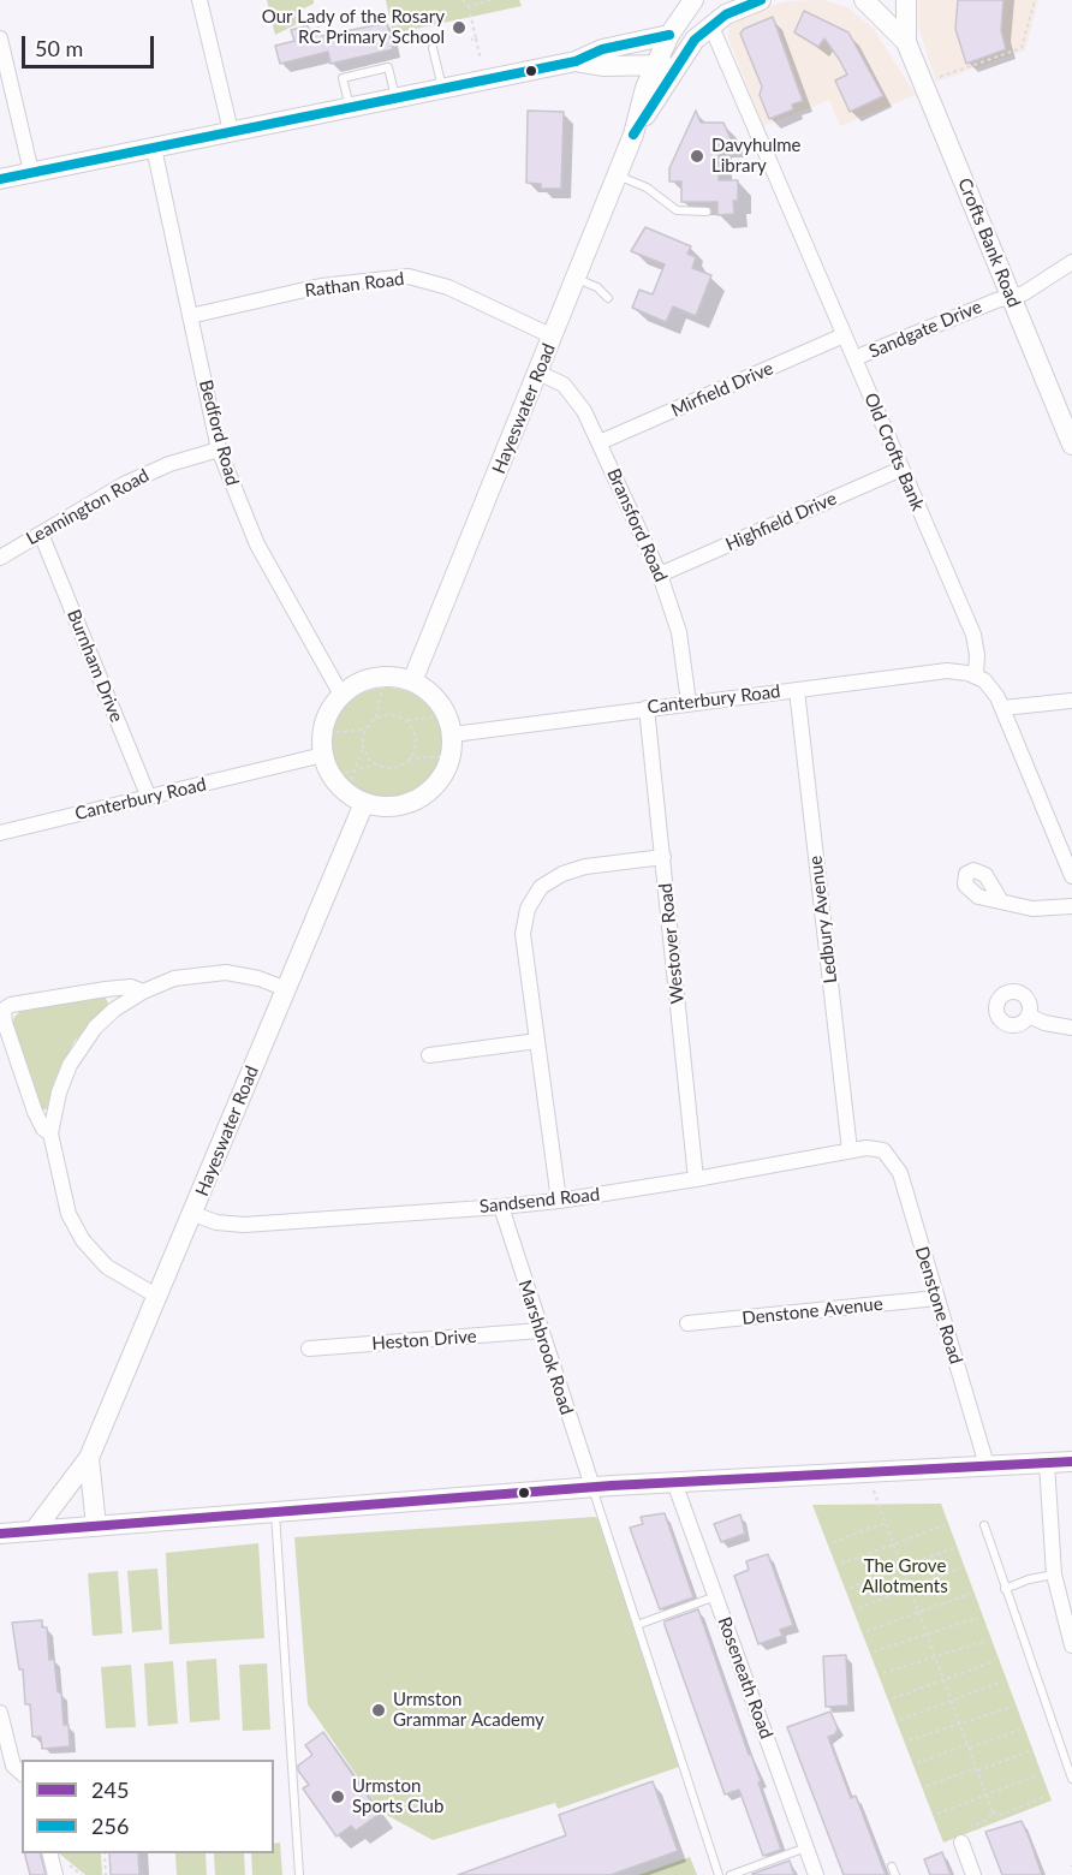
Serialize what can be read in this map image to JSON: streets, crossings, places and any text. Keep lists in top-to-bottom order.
{
  "streets": {
    "main road": ["Crofts Bank Road", "Hayeswater Road"],
    "street": [
      "Rathan Road",
      "Sandgate Drive",
      "Mirfield Drive",
      "Bedford Road",
      "Old Crofts Bank",
      "Leamington Road",
      "Highfield Drive",
      "Bransford Road",
      "Burnham Drive",
      "Canterbury Road",
      "Ledbury Avenue",
      "Westover Road",
      "Sandsend Road",
      "Denstone Road",
      "Denstone Avenue",
      "Heston Drive",
      "Marshbrook Road",
      "Roseneath Road"
    ]
  },
  "crossings": [
    ["Crofts Bank Road", "Sandgate Drive"],
    ["Rathan Road", "Hayeswater Road"],
    ["Rathan Road", "Bedford Road"],
    ["Sandgate Drive", "Old Crofts Bank"],
    ["Mirfield Drive", "Old Crofts Bank"],
    ["Mirfield Drive", "Bransford Road"],
    ["Hayeswater Road", "Old Crofts Bank"],
    ["Hayeswater Road", "Bransford Road"],
    ["Hayeswater Road", "Sandsend Road"],
    ["Bedford Road", "Leamington Road"],
    ["Old Crofts Bank", "Highfield Drive"],
    ["Old Crofts Bank", "Canterbury Road"],
    ["Leamington Road", "Burnham Drive"],
    ["Highfield Drive", "Bransford Road"],
    ["Bransford Road", "Canterbury Road"],
    ["Burnham Drive", "Canterbury Road"],
    ["Canterbury Road", "Ledbury Avenue"],
    ["Canterbury Road", "Westover Road"],
    ["Ledbury Avenue", "Sandsend Road"],
    ["Westover Road", "Sandsend Road"],
    ["Sandsend Road", "Denstone Road"],
    ["Sandsend Road", "Marshbrook Road"],
    ["Denstone Road", "Denstone Avenue"],
    ["Heston Drive", "Marshbrook Road"]
  ],
  "parks": ["The Grove Allotments"],
  "places": [
    "Our Lady of the Rosary RC Primary School",
    "Davyhulme Library",
    "Urmston Grammar Academy",
    "Urmston Sports Club"
  ],
  "lines": ["transit line 256", "transit line 245"],
  "legend": ["245", "256"],
  "scale_bar": "50 m"
}
